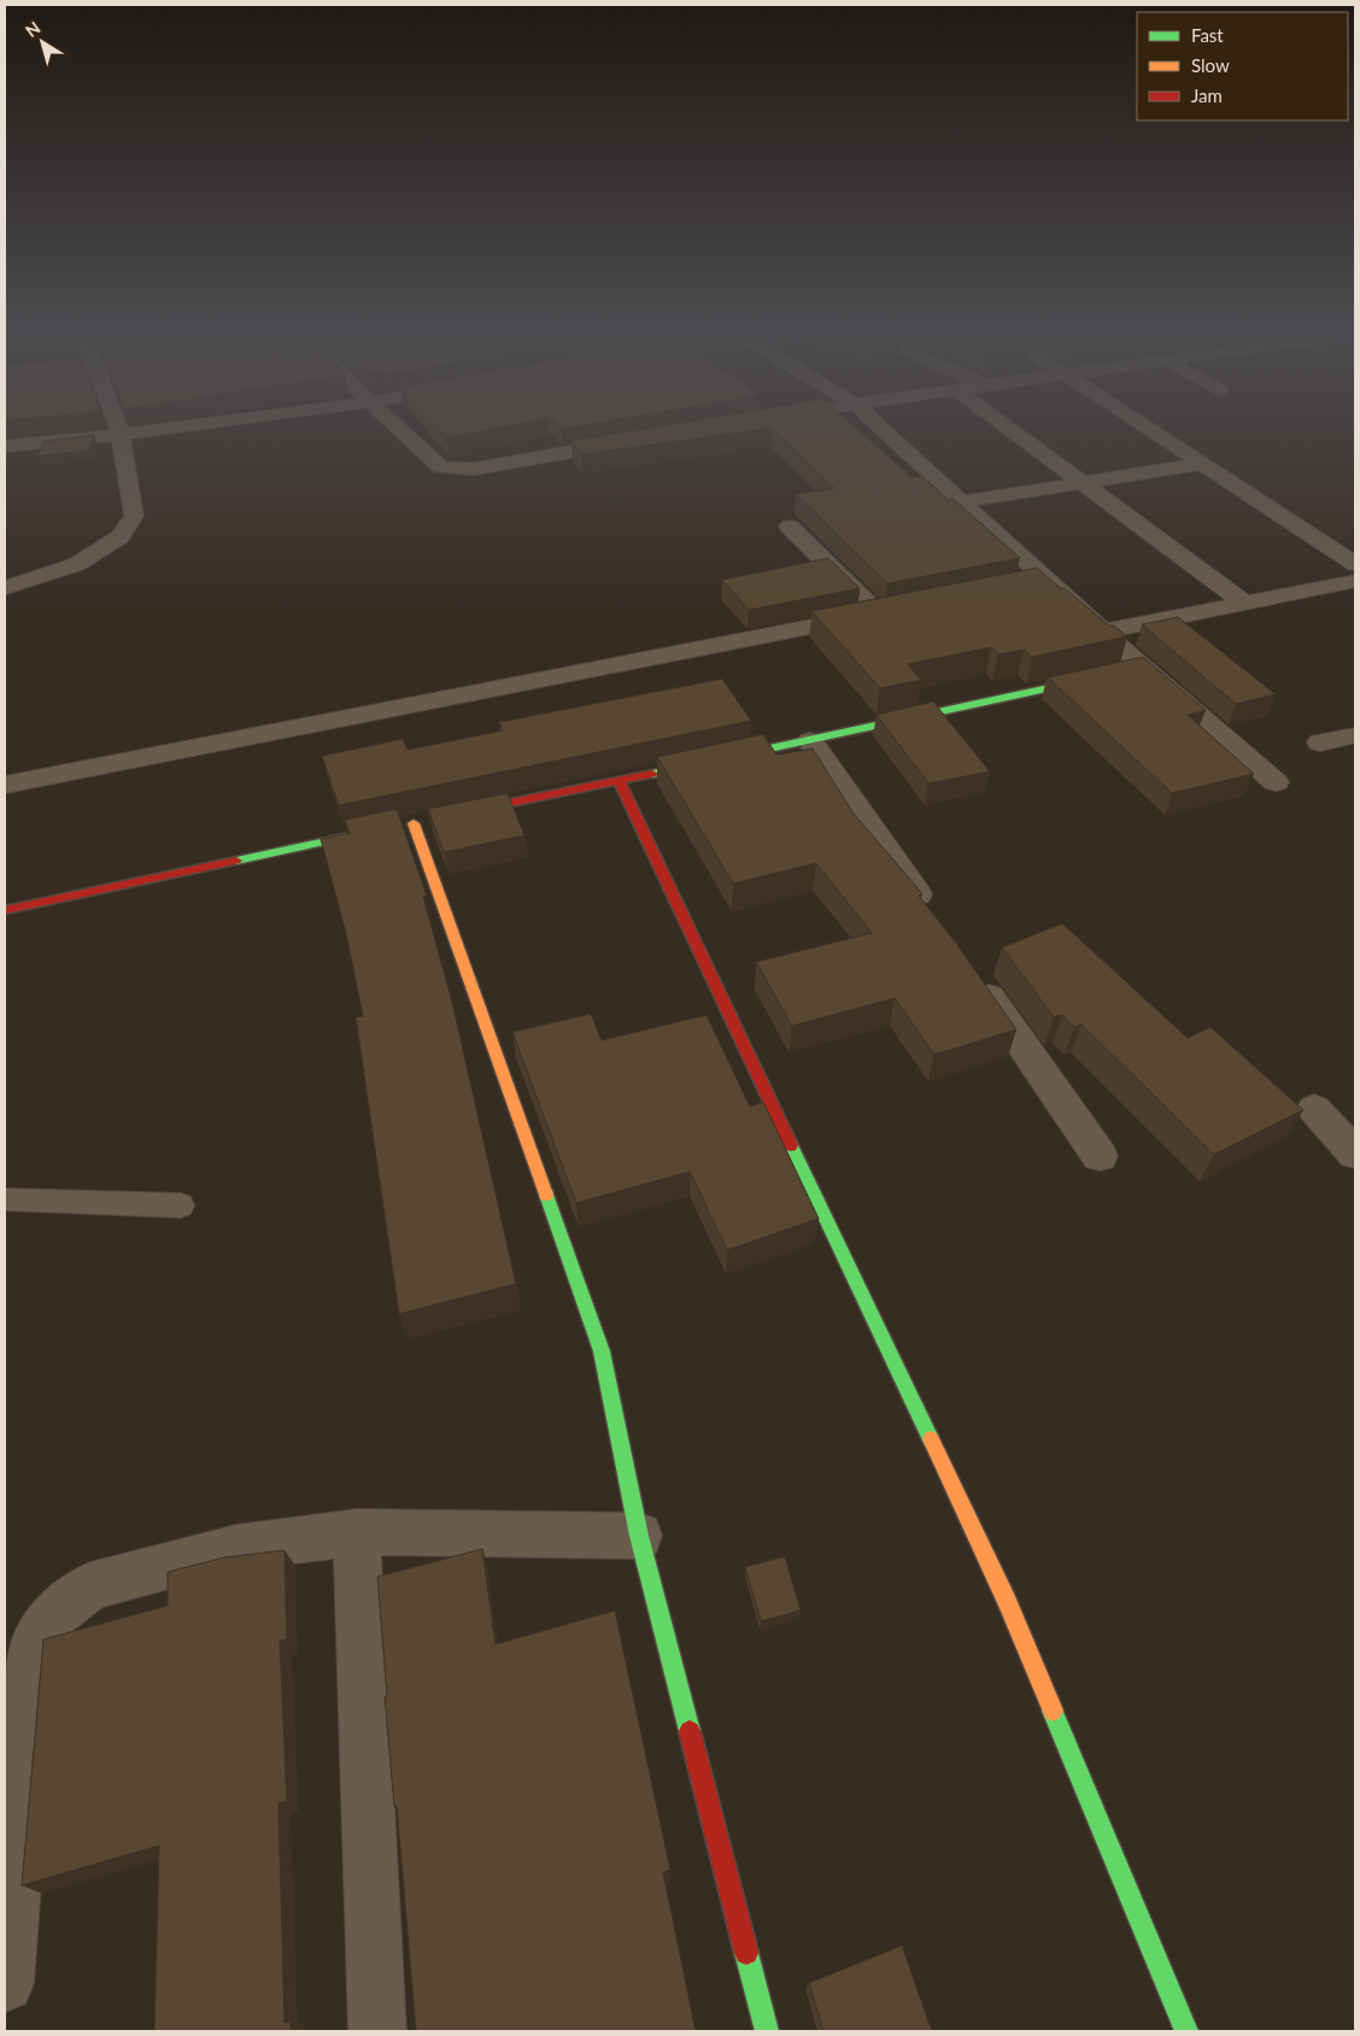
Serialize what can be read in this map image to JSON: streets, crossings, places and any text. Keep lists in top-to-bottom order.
{
  "legend": ["Fast", "Slow", "Jam"],
  "north": "top left"
}
